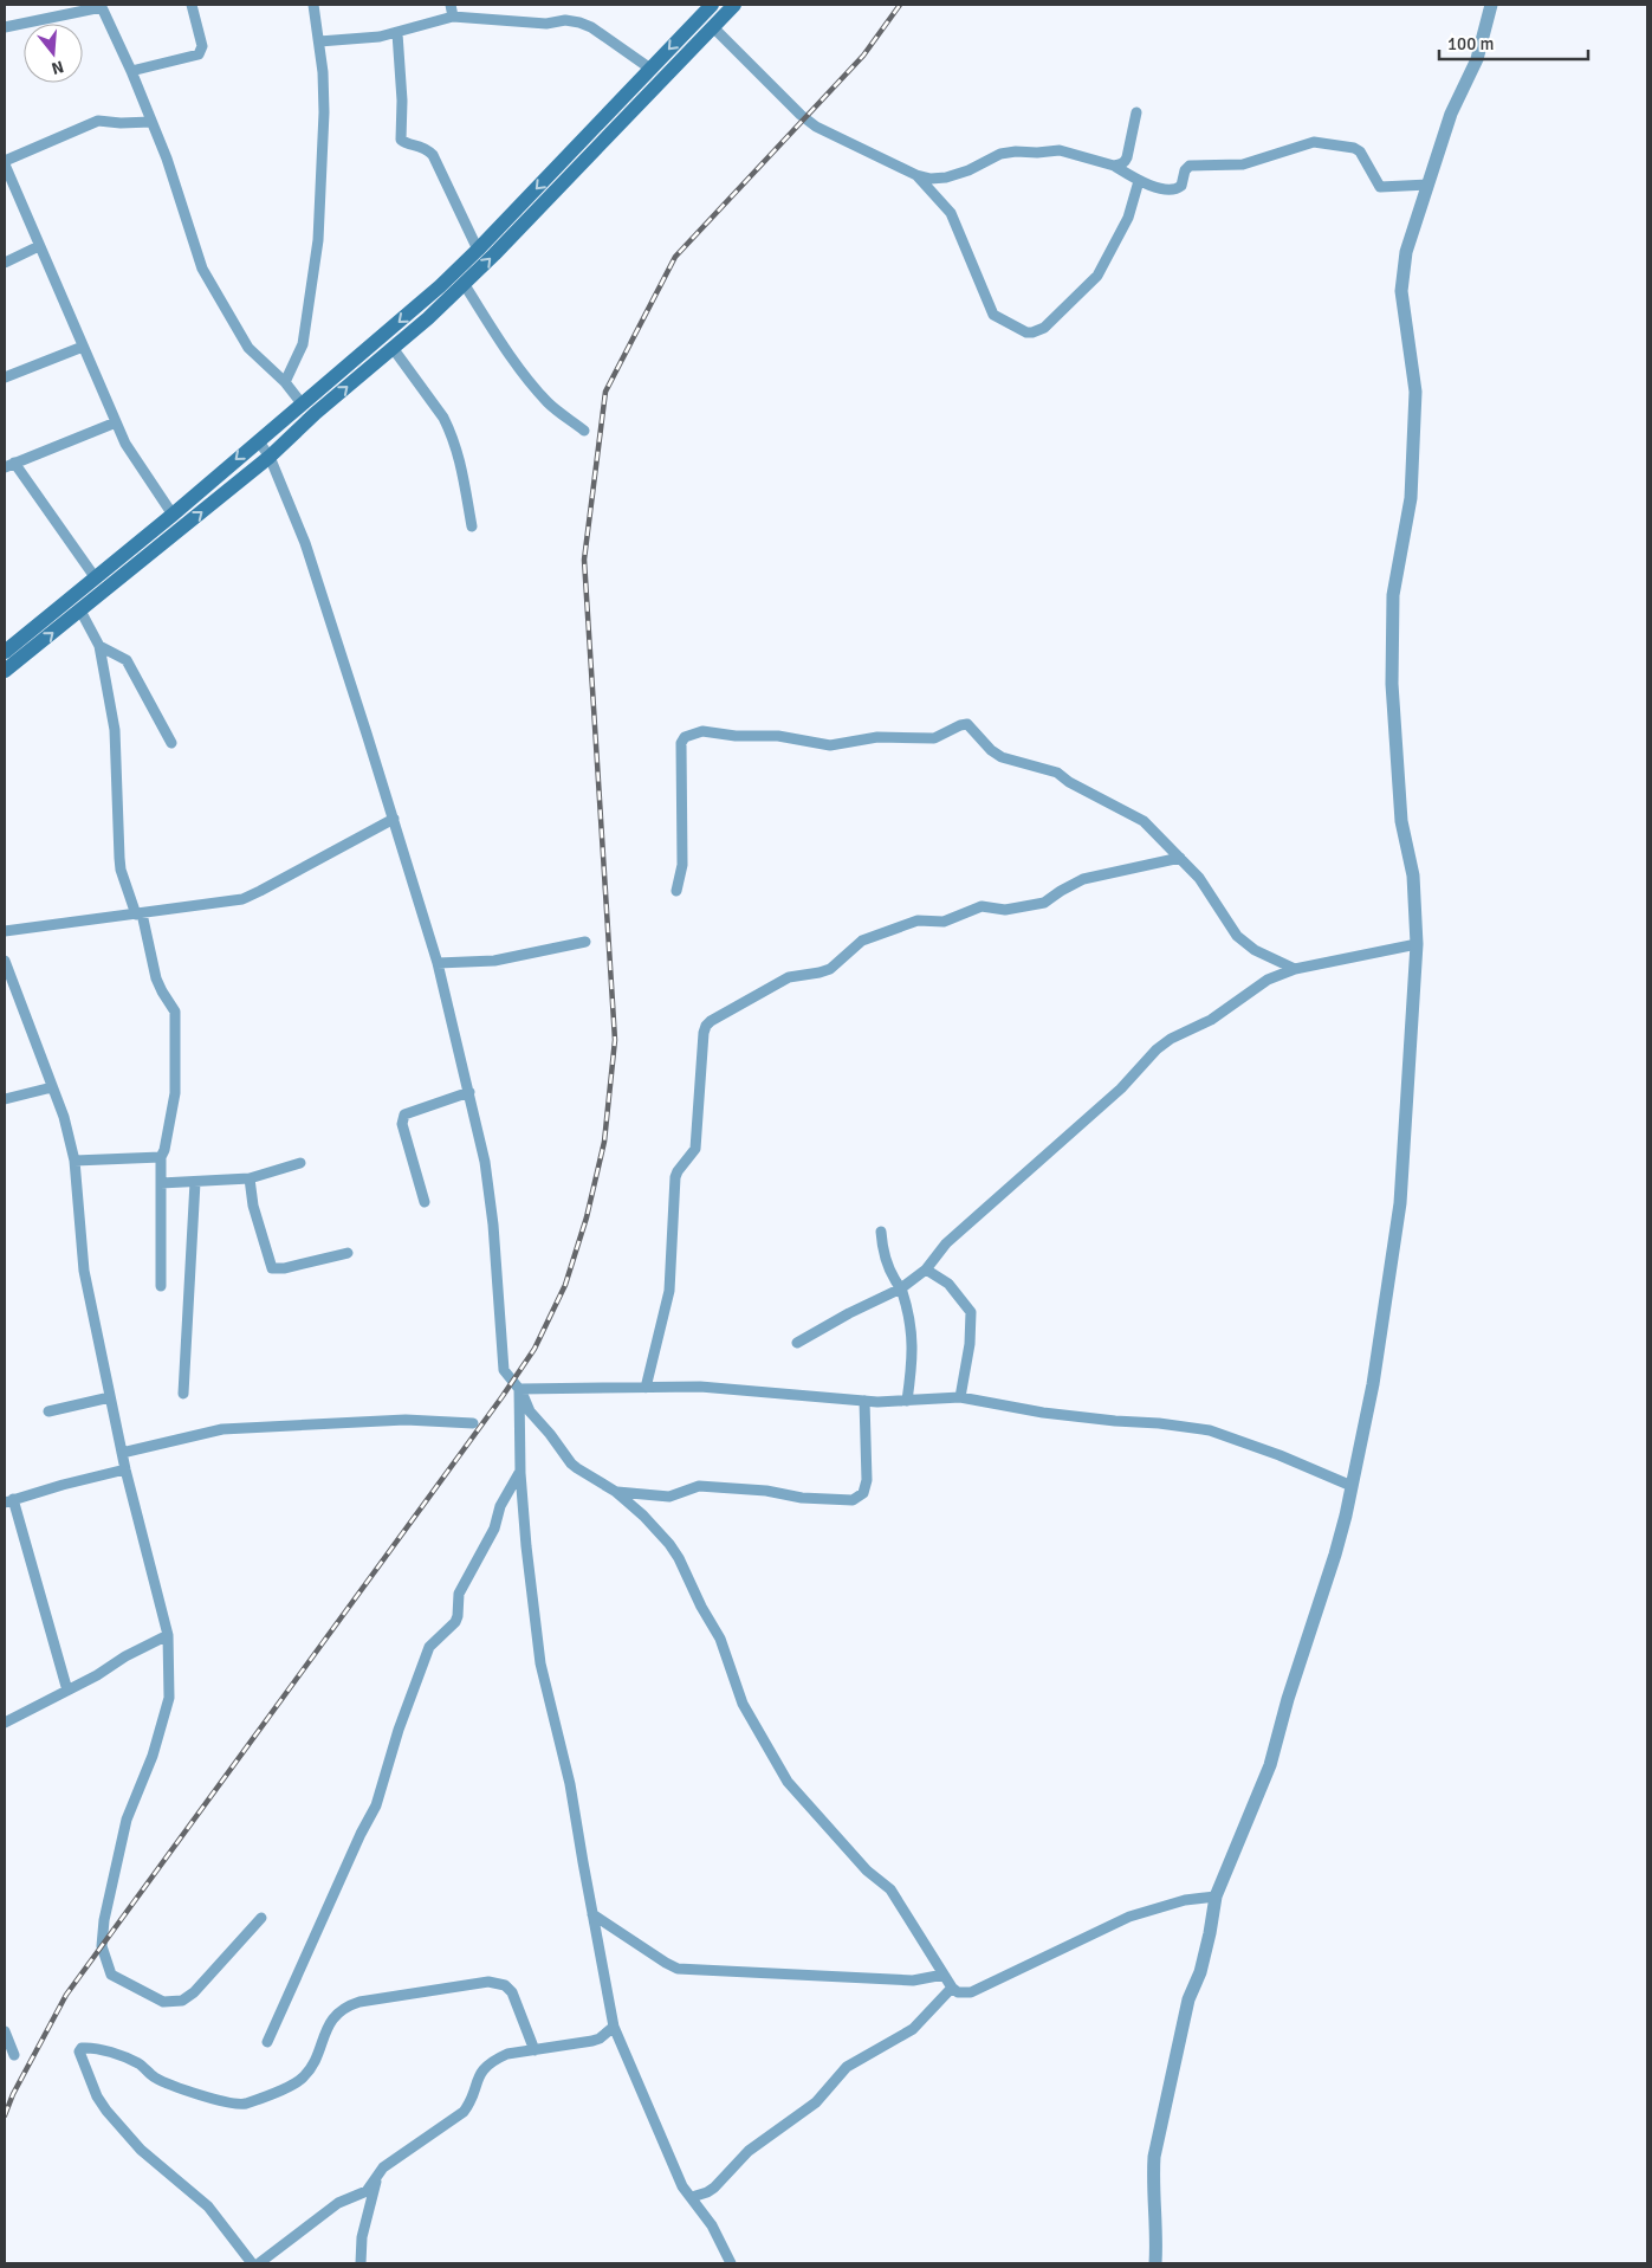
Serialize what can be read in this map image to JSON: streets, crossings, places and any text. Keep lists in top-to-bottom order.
{
  "scale_bar": "100 m",
  "north": "bottom"
}
